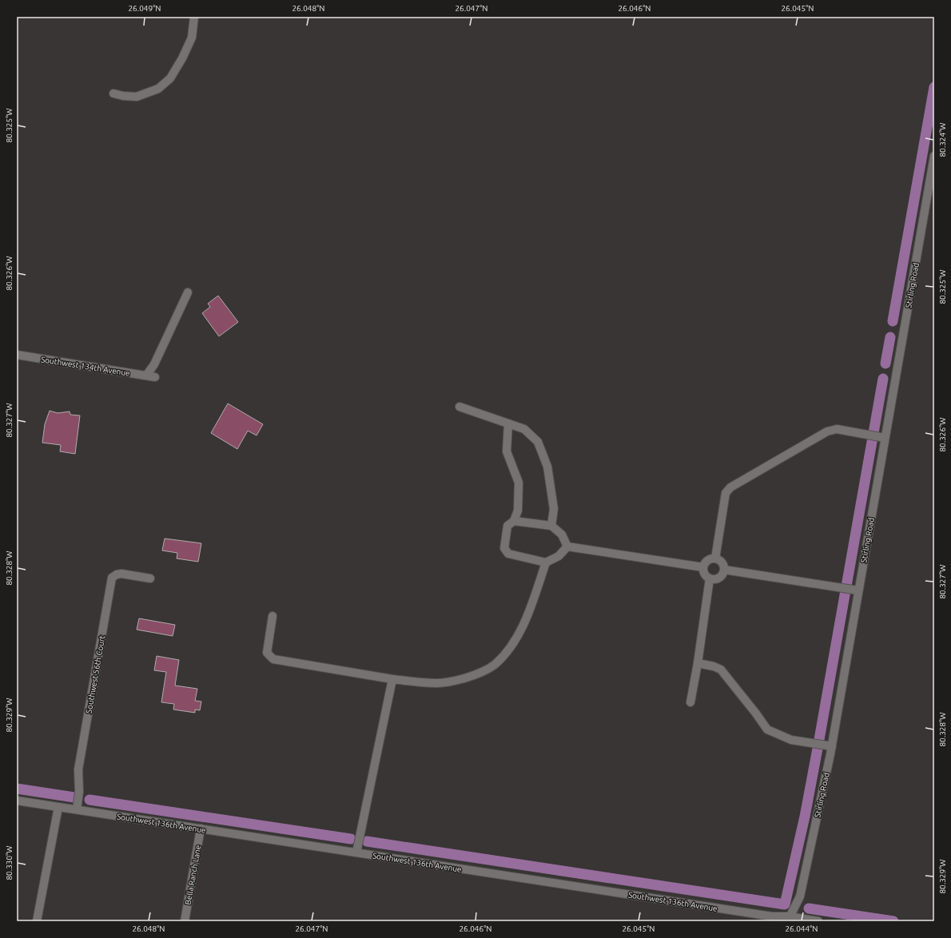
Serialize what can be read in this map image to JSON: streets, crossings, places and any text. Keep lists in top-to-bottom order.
{
  "streets": {
    "street": [
      "Stirling Road",
      "Southwest 134th Avenue",
      "Southwest 56th Court",
      "Southwest 136th Avenue",
      "Bella Ranch Lane"
    ]
  },
  "crossings": [
    ["Stirling Road", "Southwest 136th Avenue"],
    ["Southwest 56th Court", "Southwest 136th Avenue"],
    ["Southwest 136th Avenue", "Bella Ranch Lane"]
  ],
  "coordinates": [
    "26.049°N",
    "26.048°N",
    "26.047°N",
    "26.046°N",
    "26.045°N",
    "80.325°W",
    "80.324°W",
    "80.326°W",
    "80.327°W",
    "80.328°W",
    "80.329°W",
    "80.330°W",
    "26.044°N"
  ]
}
